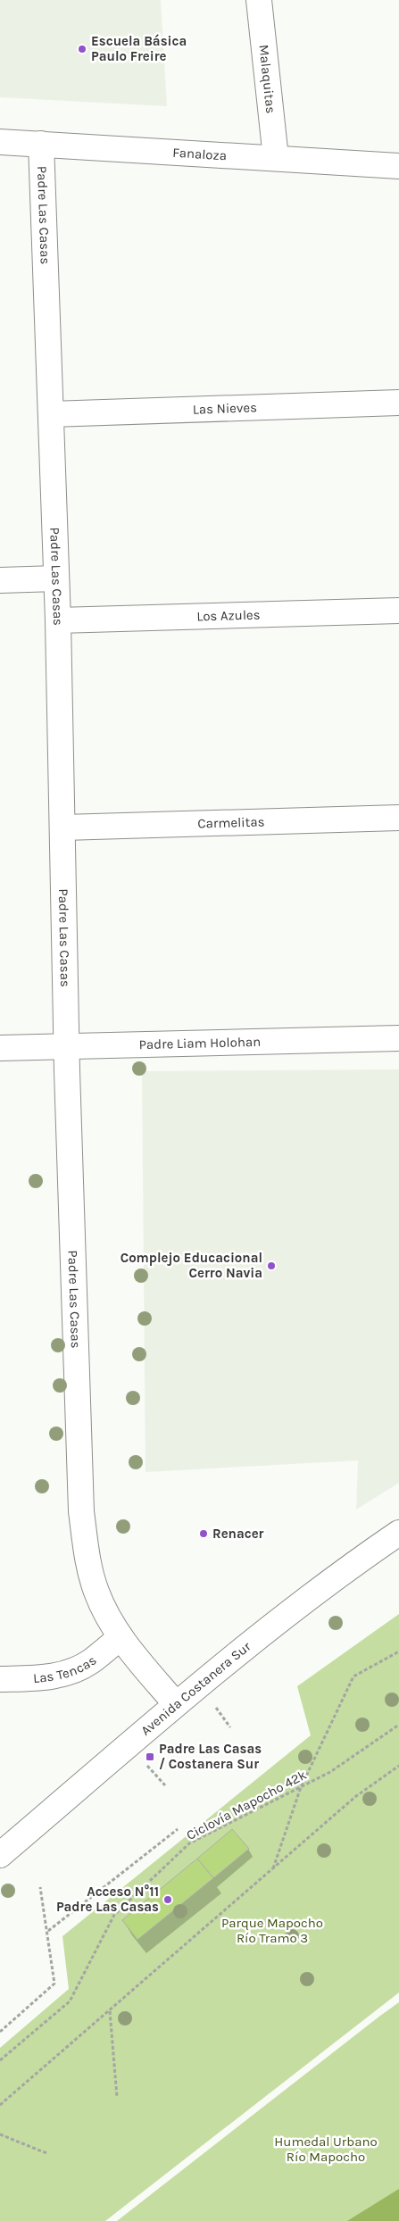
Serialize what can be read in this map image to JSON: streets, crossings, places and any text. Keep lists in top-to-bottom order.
{
  "streets": {
    "street": [
      "Malaquitas",
      "Fanaloza",
      "Padre Las Casas",
      "Las Nieves",
      "Los Azules",
      "Carmelitas",
      "Padre Liam Holohan",
      "Las Tencas",
      "Avenida Costanera Sur"
    ],
    "path": ["Ciclovía Mapocho 42k"]
  },
  "crossings": [
    ["Malaquitas", "Fanaloza"],
    ["Fanaloza", "Padre Las Casas"],
    ["Padre Las Casas", "Las Nieves"],
    ["Padre Las Casas", "Los Azules"],
    ["Padre Las Casas", "Carmelitas"],
    ["Padre Las Casas", "Padre Liam Holohan"],
    ["Padre Las Casas", "Las Tencas"],
    ["Padre Las Casas", "Avenida Costanera Sur"]
  ],
  "parks": ["Parque Mapocho Río Tramo 3", "Humedal Urbano Río Mapocho"],
  "places": {
    "other": [
      "Escuela Básica Paulo Freire",
      "Complejo Educacional Cerro Navia",
      "Renacer",
      "Acceso N°11 Padre Las Casas"
    ],
    "transit": ["Padre Las Casas / Costanera Sur"]
  }
}
